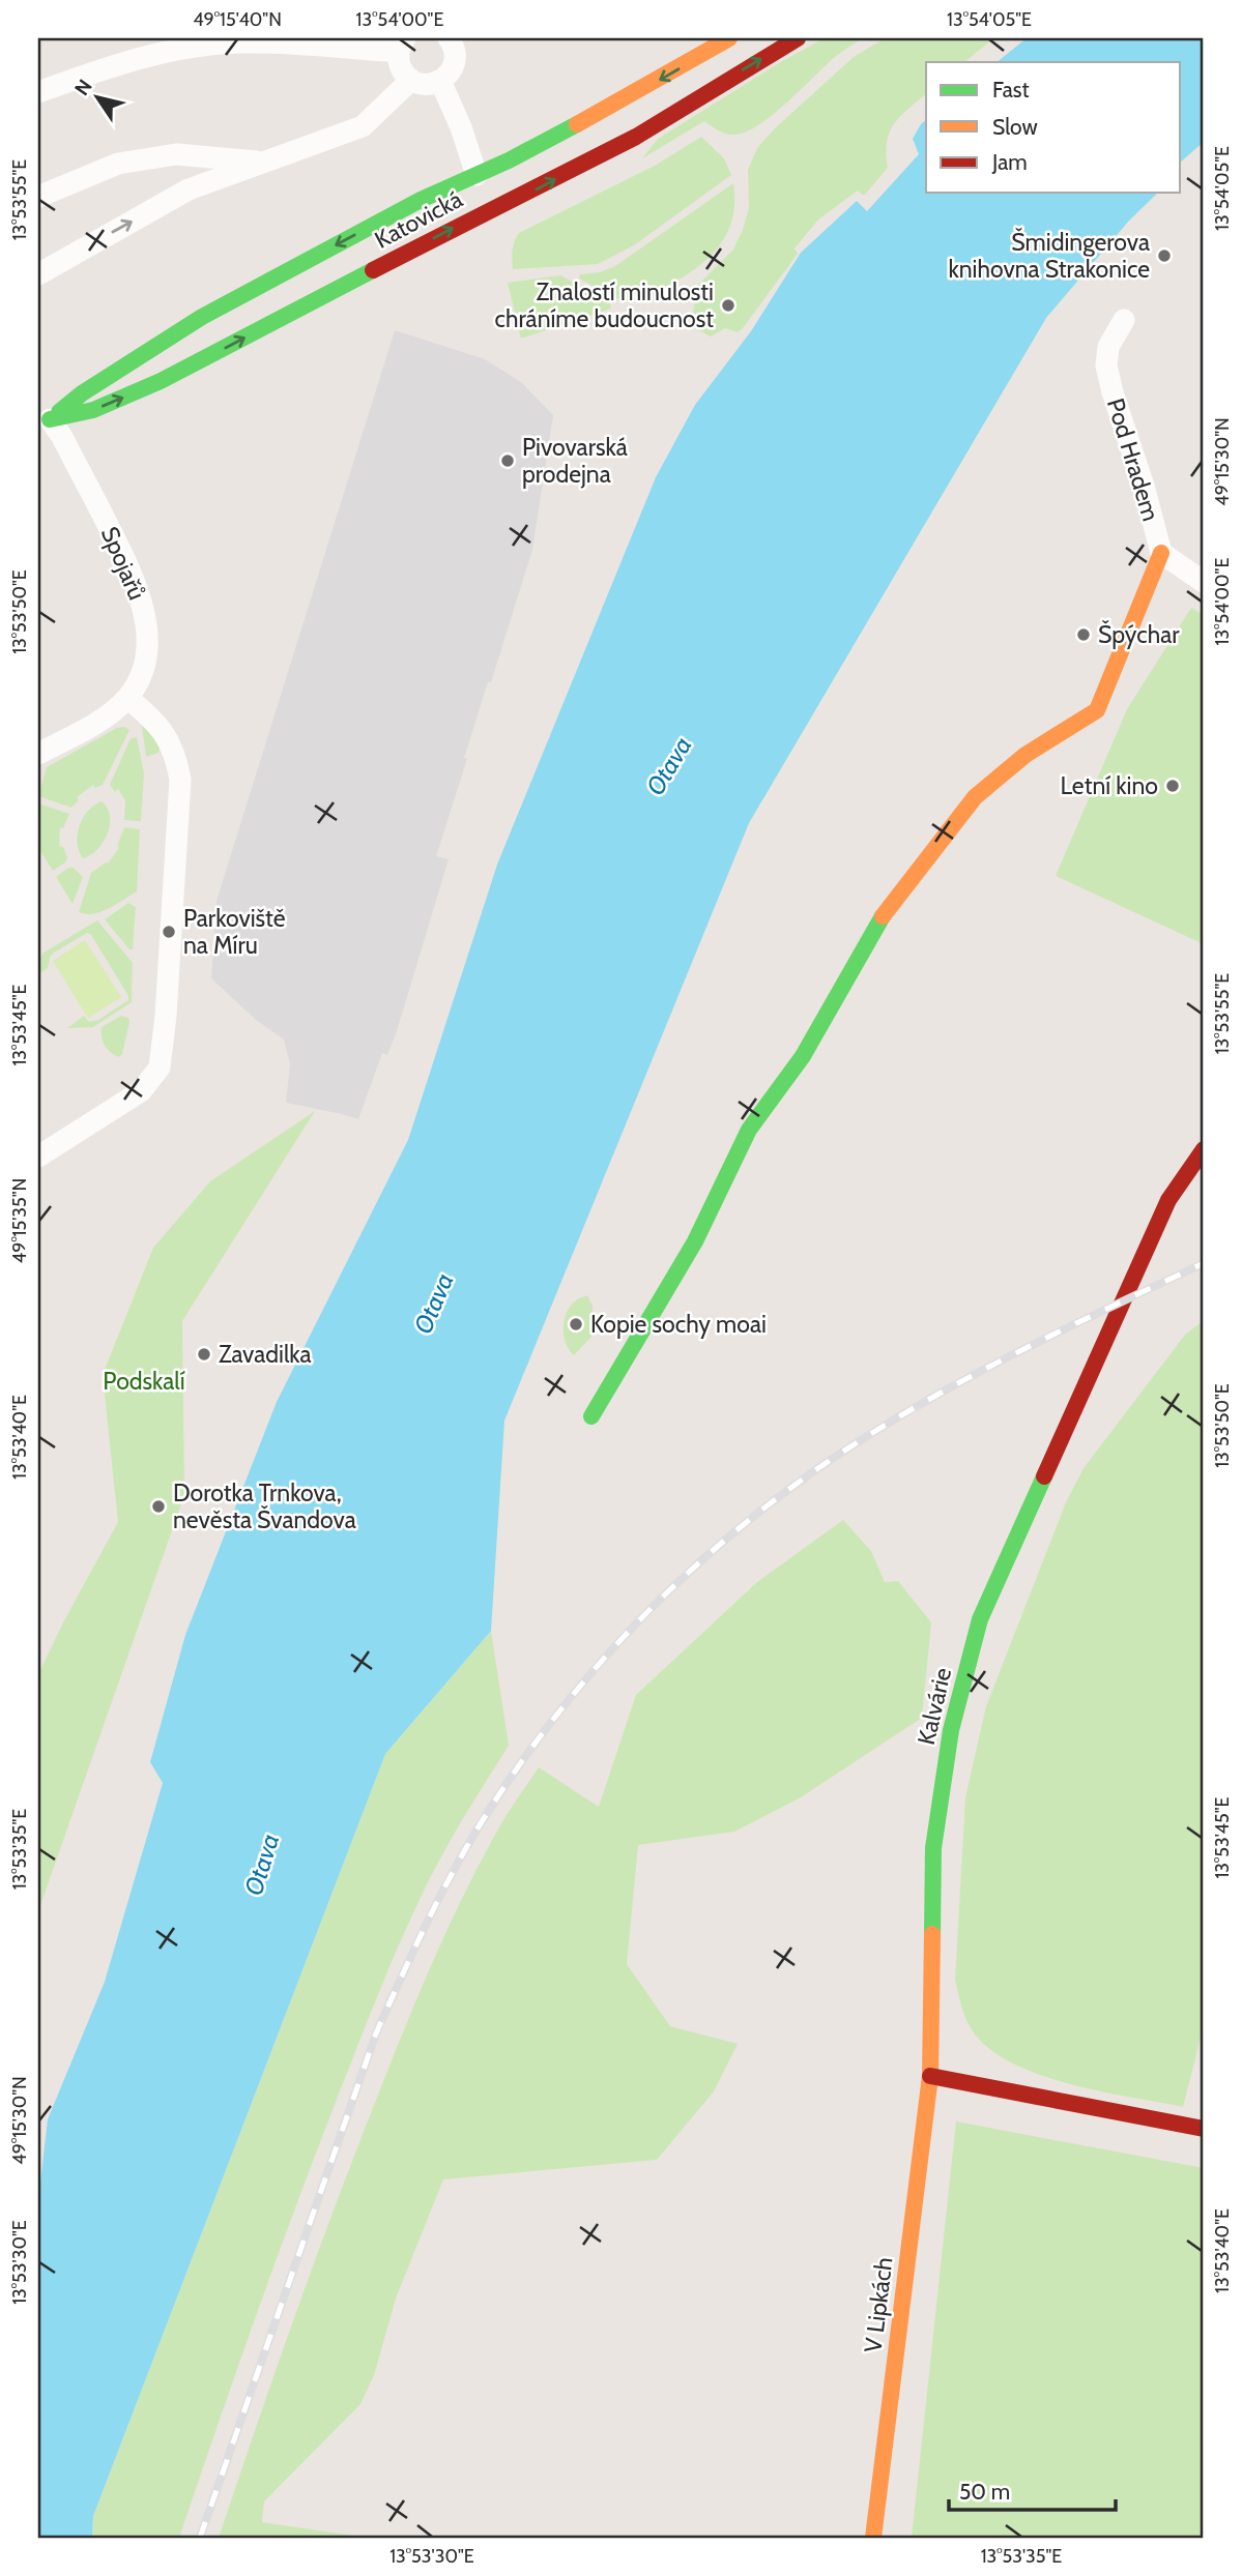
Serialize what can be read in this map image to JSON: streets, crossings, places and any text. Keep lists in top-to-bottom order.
{
  "streets": {
    "street": [
      "Katovická",
      "Pod Hradem",
      "Spojařů",
      "Kalvárie",
      "V Lipkách"
    ]
  },
  "crossings": [
    ["Katovická", "Spojařů"],
    ["Kalvárie", "V Lipkách"]
  ],
  "water": ["Otava"],
  "parks": ["Podskalí"],
  "places": [
    "Šmidingerova knihovna Strakonice",
    "Znalostí minulosti chráníme budoucnost",
    "Pivovarská prodejna",
    "Špýchar",
    "Letní kino",
    "Parkoviště na Míru",
    "Kopie sochy moai",
    "Zavadilka",
    "Dorotka Trnkova, nevěsta Švandova"
  ],
  "legend": ["Fast", "Slow", "Jam"],
  "scale_bar": "50 m",
  "north": "top left",
  "coordinates": [
    "49°15'40\"N",
    "13°54'00\"E",
    "13°54'05\"E",
    "13°53'55\"E",
    "49°15'30\"N",
    "13°53'50\"E",
    "13°53'45\"E",
    "49°15'35\"N",
    "13°53'40\"E",
    "13°53'35\"E",
    "13°53'30\"E"
  ]
}
